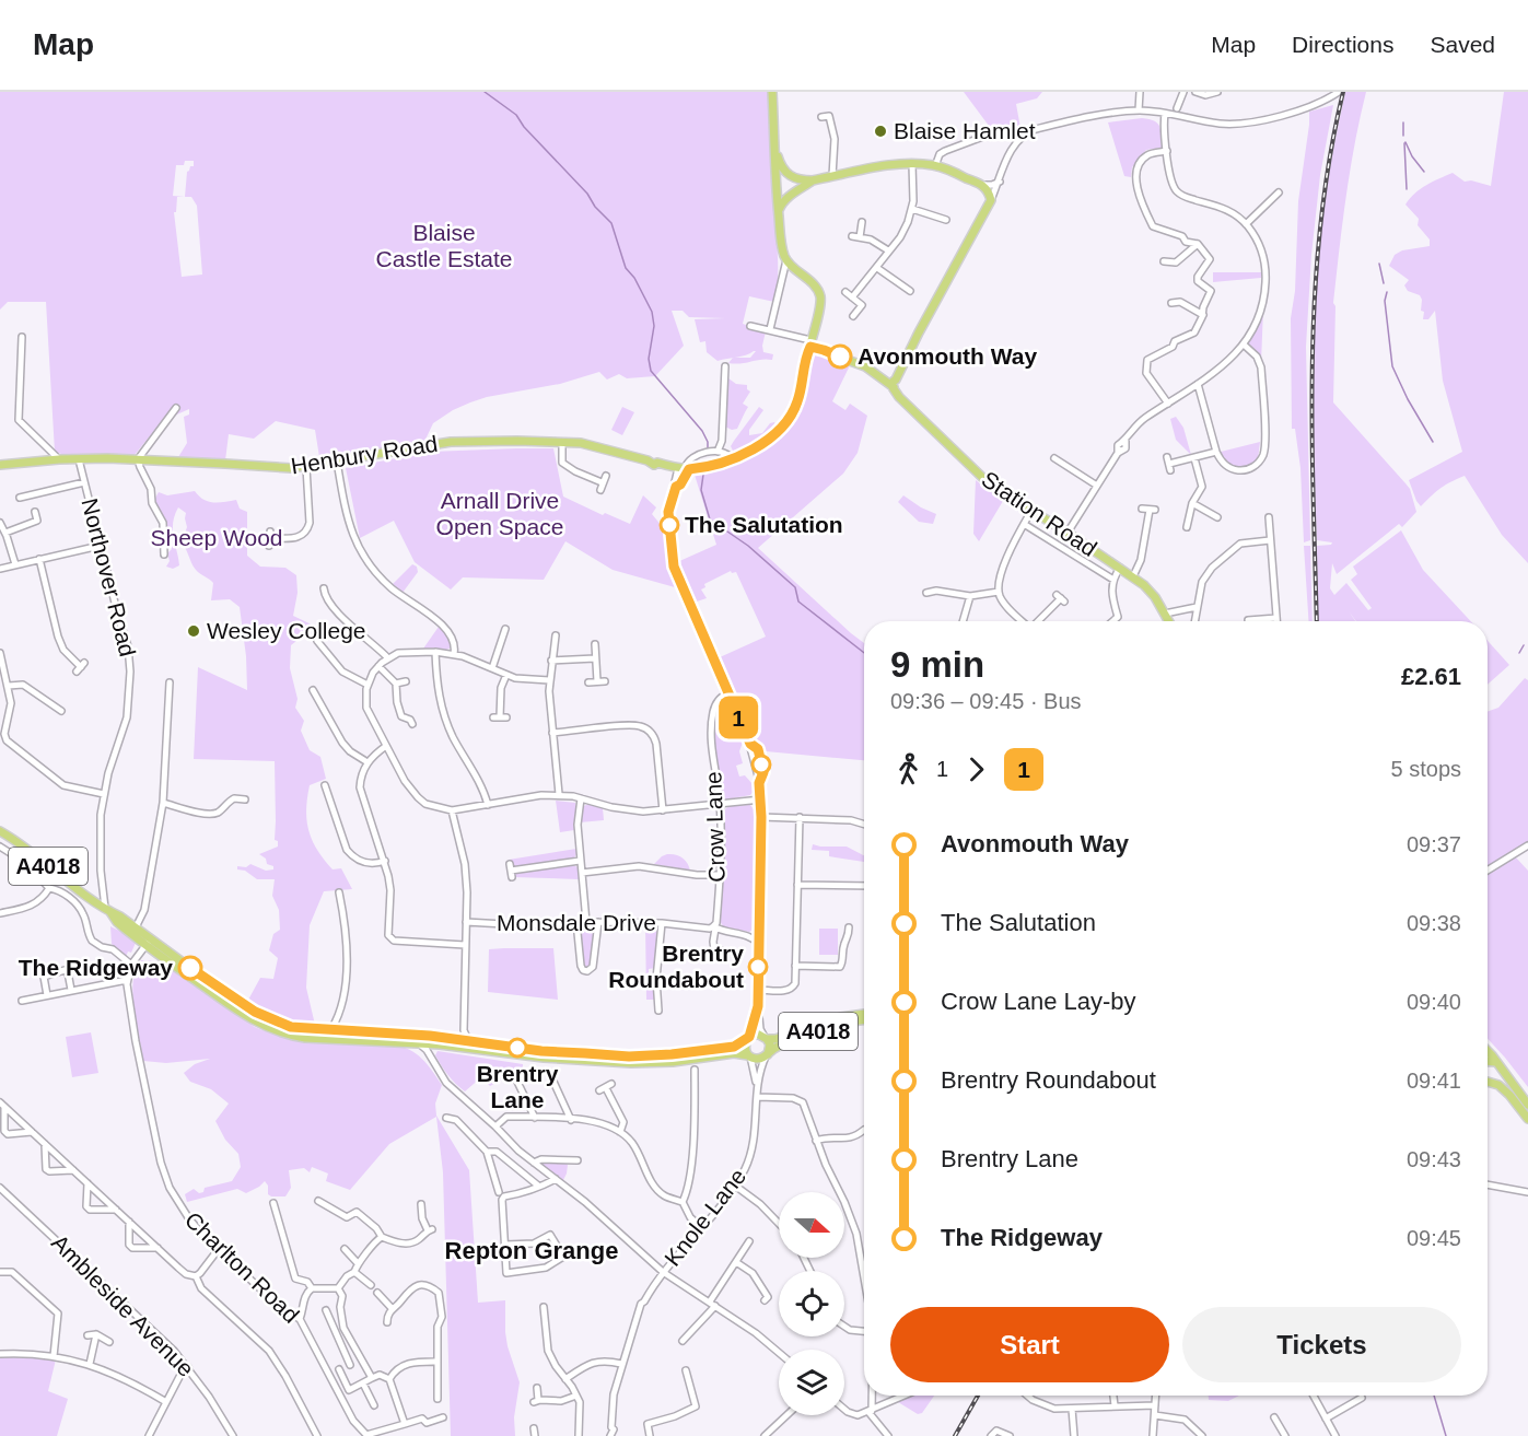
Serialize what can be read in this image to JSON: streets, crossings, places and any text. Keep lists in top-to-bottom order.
{
  "streets": {
    "main road": ["Henbury Road", "Station Road", "A4018"],
    "street": [
      "Northover Road",
      "Crow Lane",
      "Monsdale Drive",
      "Knole Lane",
      "Charlton Road",
      "Ambleside Avenue"
    ]
  },
  "crossings": [
    ["Henbury Road", "Station Road"],
    ["Henbury Road", "Northover Road"],
    ["Henbury Road", "Crow Lane"],
    ["Northover Road", "A4018"],
    ["Crow Lane", "A4018"],
    ["Crow Lane", "Monsdale Drive"],
    ["Crow Lane", "Knole Lane"],
    ["A4018", "Knole Lane"],
    ["A4018", "Charlton Road"]
  ],
  "districts": ["Repton Grange"],
  "parks": ["Blaise Castle Estate", "Arnall Drive Open Space", "Sheep Wood"],
  "places": [
    "Blaise Hamlet",
    "Avonmouth Way",
    "The Salutation",
    "Wesley College",
    "Brentry Roundabout",
    "The Ridgeway",
    "Brentry Lane"
  ],
  "lines": ["bus line 1"],
  "north": "right",
  "page": {
    "header": "Map",
    "nav": ["Map", "Directions", "Saved"],
    "on_map": "1",
    "heading": ["9 min", "09:36 – 09:45 · Bus", "£2.61"],
    "legs": ["1", "1", "5 stops"],
    "list": [
      {
        "name": "Avonmouth Way",
        "value": "09:37"
      },
      {
        "name": "The Salutation",
        "value": "09:38"
      },
      {
        "name": "Crow Lane Lay-by",
        "value": "09:40"
      },
      {
        "name": "Brentry Roundabout",
        "value": "09:41"
      },
      {
        "name": "Brentry Lane",
        "value": "09:43"
      },
      {
        "name": "The Ridgeway",
        "value": "09:45"
      }
    ],
    "buttons": ["Start", "Tickets"]
  }
}
